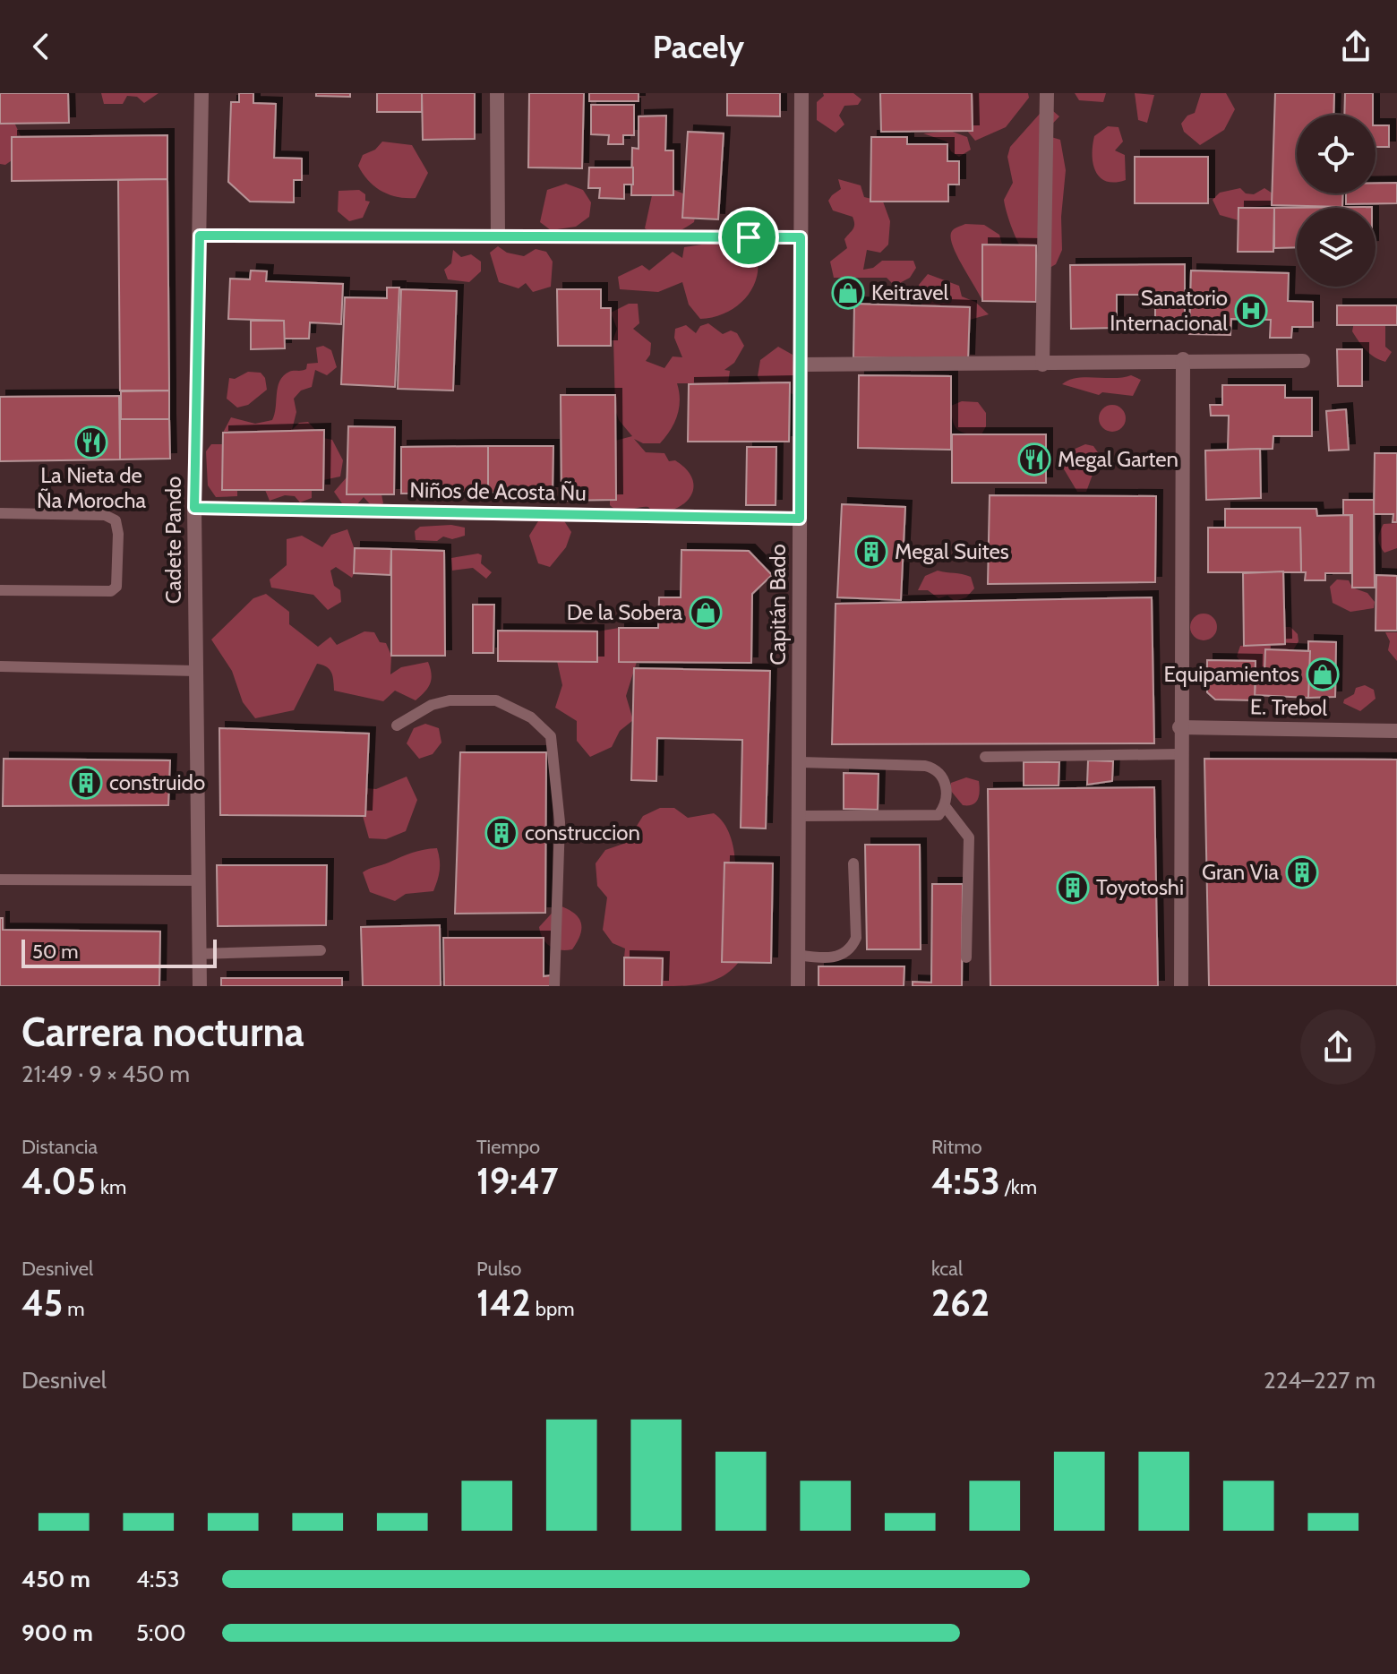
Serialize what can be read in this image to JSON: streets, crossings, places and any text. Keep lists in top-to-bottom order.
{
  "streets": {
    "street": [
      "Niños de Acosta Ñu",
      "Cadete Pando",
      "Capitán Bado",
      "E. Trebol"
    ]
  },
  "crossings": [
    ["Niños de Acosta Ñu", "Cadete Pando"],
    ["Niños de Acosta Ñu", "Capitán Bado"]
  ],
  "places": {
    "shop": ["Keitravel", "De la Sobera", "Equipamientos"],
    "hospital": ["Sanatorio Internacional"],
    "restaurant": ["La Nieta de Ña Morocha", "Megal Garten"],
    "building": [
      "Megal Suites",
      "construido",
      "construccion",
      "Gran Via",
      "Toyotoshi"
    ]
  },
  "scale_bar": "50 m",
  "page": {
    "header": "Pacely",
    "scale": "50 m",
    "heading": ["Carrera nocturna", "21:49 · 9 × 450 m"],
    "stats": [
      ["Distancia", "4.05 km"],
      ["Tiempo", "19:47"],
      ["Ritmo", "4:53 /km"],
      ["Desnivel", "45 m"],
      ["Pulso", "142 bpm"],
      ["kcal", "262"]
    ],
    "chart": ["Desnivel", "224–227 m"],
    "list": [
      {
        "name": "450 m",
        "note": "4:53"
      },
      {
        "name": "900 m",
        "note": "5:00"
      }
    ]
  }
}
